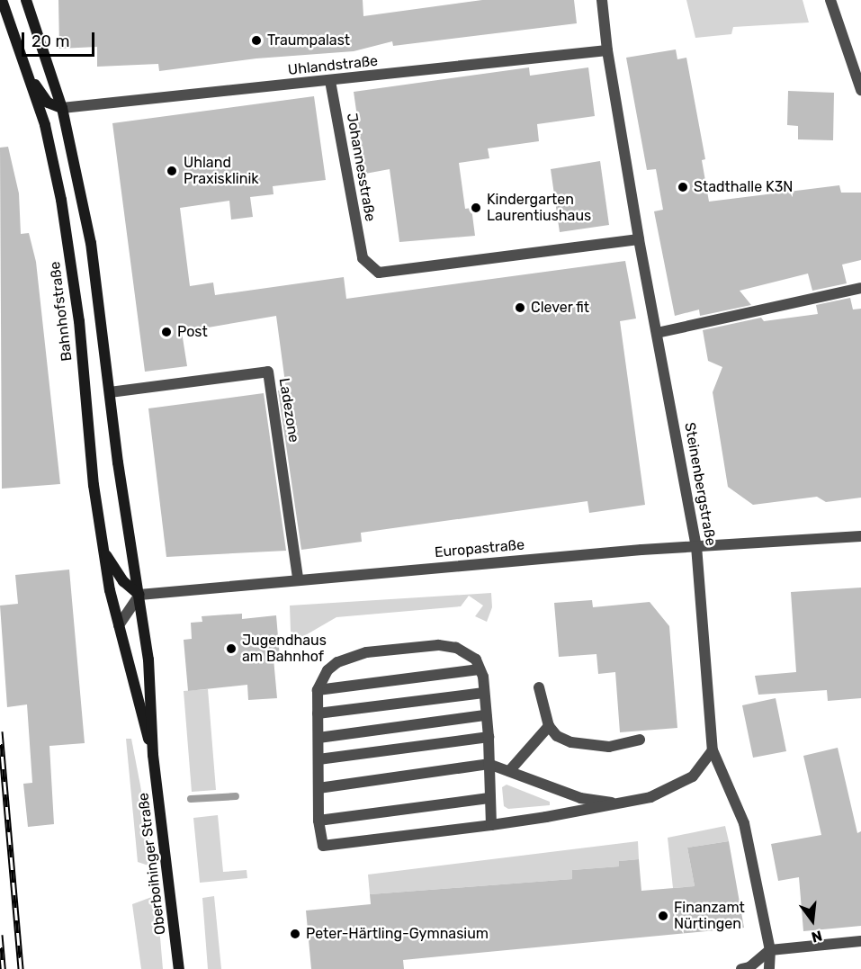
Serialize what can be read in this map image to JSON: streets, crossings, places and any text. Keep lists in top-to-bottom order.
{
  "streets": {
    "main road": ["Bahnhofstraße", "Oberboihinger Straße"],
    "street": [
      "Uhlandstraße",
      "Johannesstraße",
      "Ladezone",
      "Steinenbergstraße",
      "Europastraße"
    ]
  },
  "crossings": [
    ["Uhlandstraße", "Johannesstraße"],
    ["Uhlandstraße", "Steinenbergstraße"],
    ["Johannesstraße", "Steinenbergstraße"],
    ["Bahnhofstraße", "Oberboihinger Straße"],
    ["Ladezone", "Europastraße"],
    ["Steinenbergstraße", "Europastraße"],
    ["Europastraße", "Oberboihinger Straße"]
  ],
  "places": [
    "Traumpalast",
    "Uhland Praxisklinik",
    "Stadthalle K3N",
    "Kindergarten Laurentiushaus",
    "Clever fit",
    "Post",
    "Jugendhaus am Bahnhof",
    "Finanzamt Nürtingen",
    "Peter-Härtling-Gymnasium"
  ],
  "scale_bar": "20 m",
  "north": "bottom"
}
